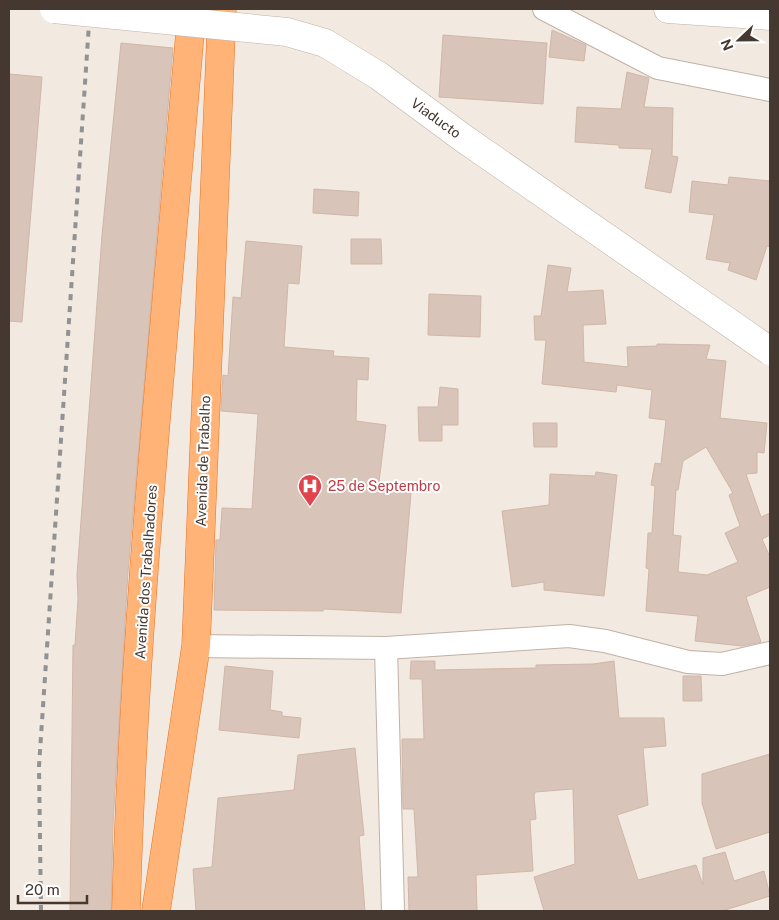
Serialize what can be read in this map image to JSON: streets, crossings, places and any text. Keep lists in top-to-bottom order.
{
  "streets": {
    "highway": ["Avenida de Trabalho", "Avenida dos Trabalhadores"],
    "street": ["Viaducto"]
  },
  "places": {
    "hospital": ["25 de Septembro"]
  },
  "scale_bar": "20 m",
  "north": "left"
}
